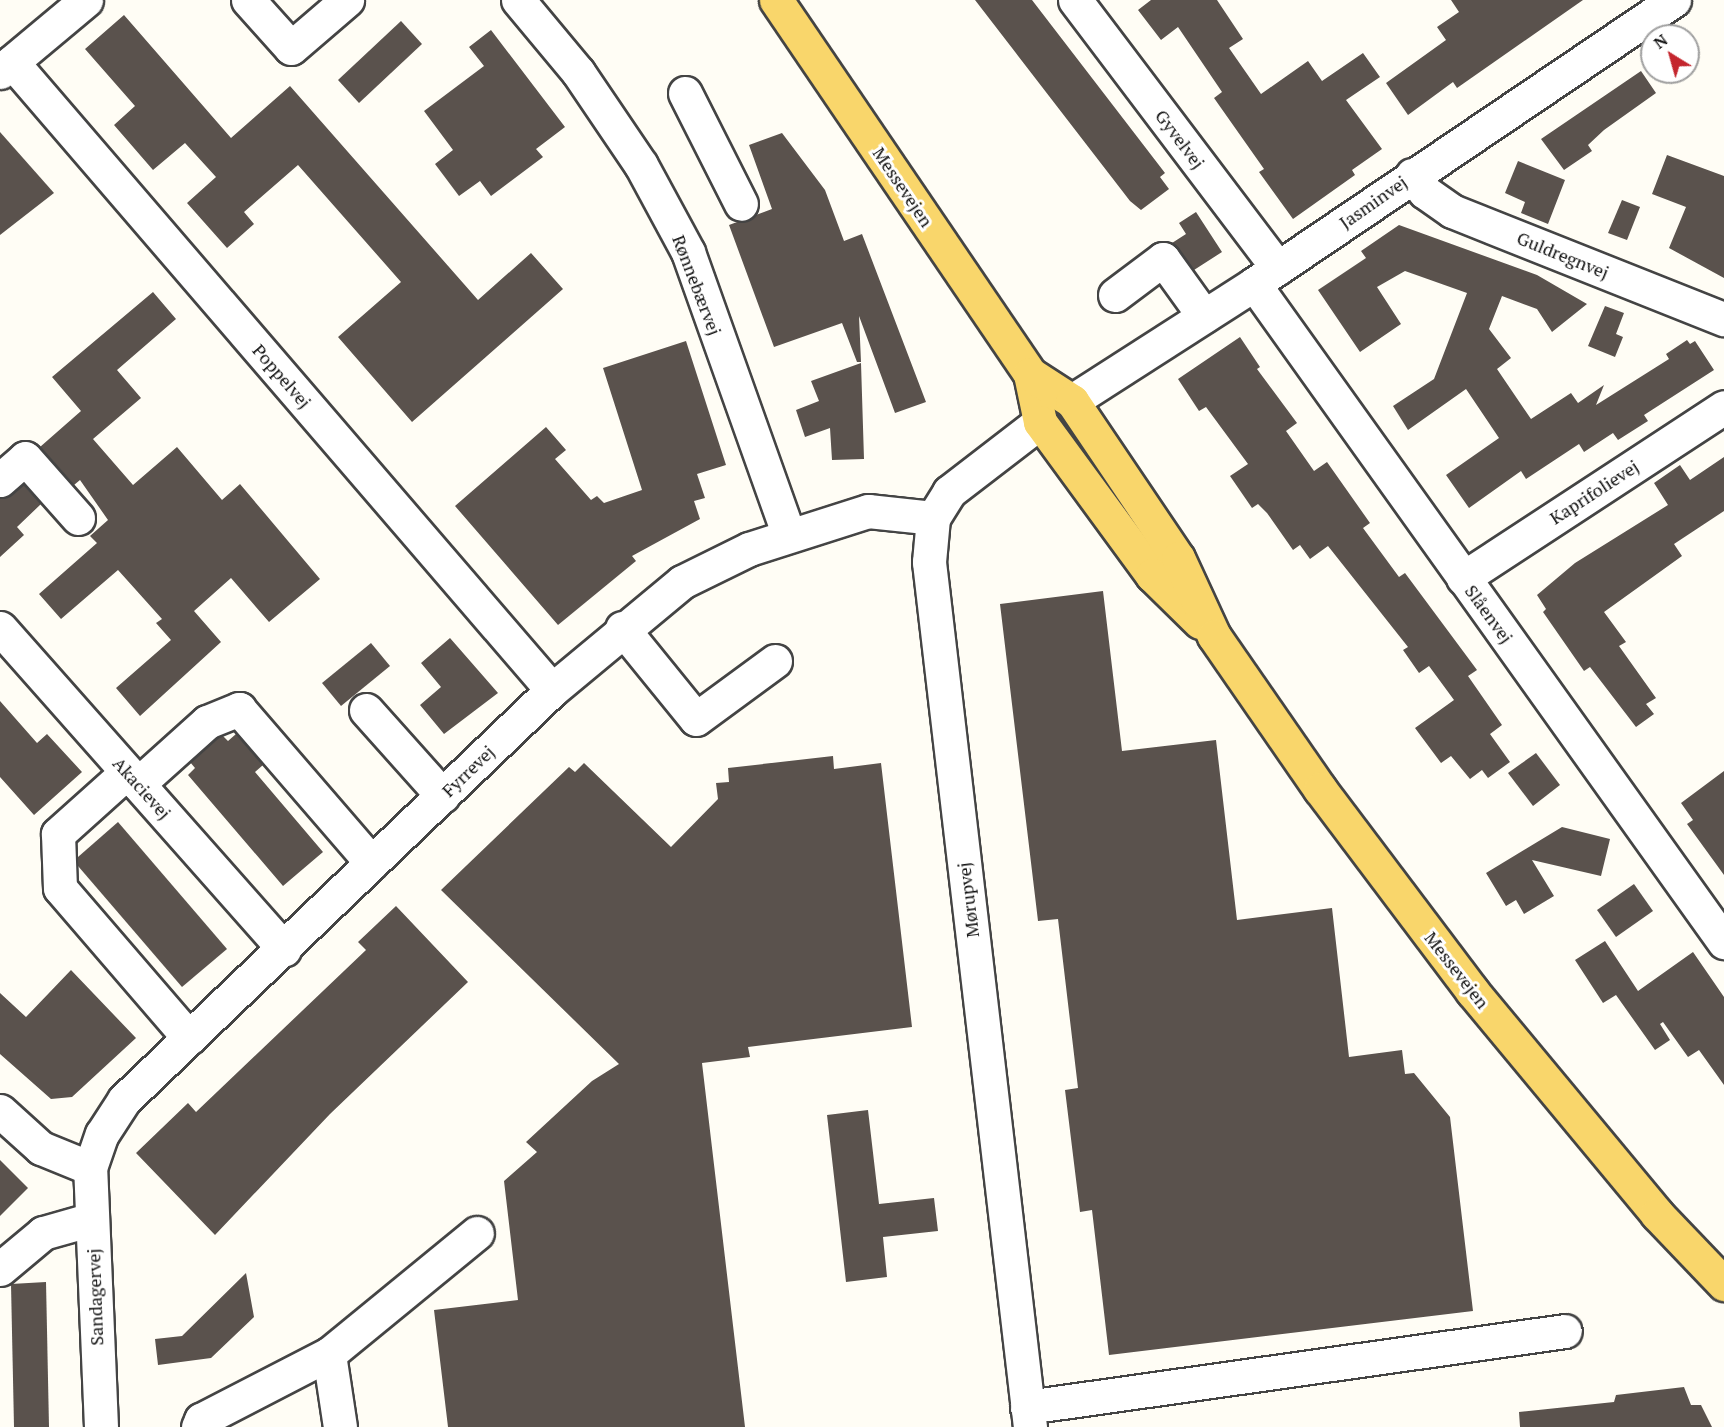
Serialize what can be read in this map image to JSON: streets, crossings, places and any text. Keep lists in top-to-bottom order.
{
  "streets": {
    "main road": ["Messevejen"],
    "street": [
      "Gyvelvej",
      "Jasminvej",
      "Guldregnvej",
      "Rønnebærvej",
      "Poppelvej",
      "Kaprifolievej",
      "Slåenvej",
      "Fyrrevej",
      "Akacievej",
      "Mørupvej",
      "Sandagervej"
    ]
  },
  "crossings": [
    ["Gyvelvej", "Jasminvej"],
    ["Gyvelvej", "Slåenvej"],
    ["Messevejen", "Jasminvej"],
    ["Messevejen", "Mørupvej"],
    ["Jasminvej", "Guldregnvej"],
    ["Jasminvej", "Slåenvej"],
    ["Rønnebærvej", "Fyrrevej"],
    ["Poppelvej", "Fyrrevej"],
    ["Kaprifolievej", "Slåenvej"],
    ["Fyrrevej", "Akacievej"],
    ["Fyrrevej", "Mørupvej"],
    ["Fyrrevej", "Sandagervej"]
  ],
  "north": "top left"
}
